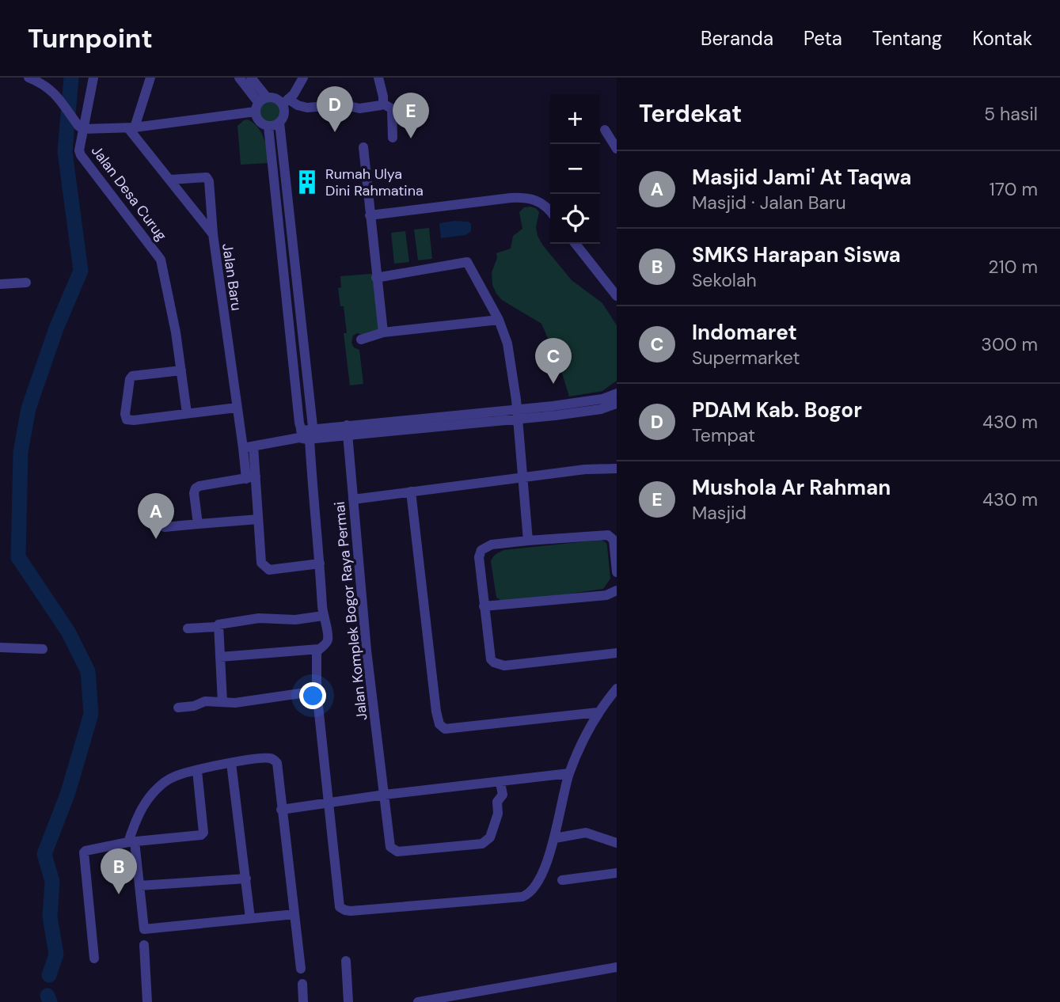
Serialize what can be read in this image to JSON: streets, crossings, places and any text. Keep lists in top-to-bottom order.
{
  "streets": {
    "street": ["Jalan Desa Curug", "Jalan Baru", "Jalan Komplek Bogor Raya Permai"]
  },
  "places": {
    "building": ["Rumah Ulya Dini Rahmatina"]
  },
  "page": {
    "header": "Turnpoint",
    "nav": [
      "Beranda",
      "Peta",
      "Tentang",
      "Kontak"
    ],
    "heading": ["Terdekat", "5 hasil"],
    "pins": [
      "D",
      "E",
      "C",
      "A",
      "B"
    ],
    "map_buttons": ["+", "−"],
    "list": [
      {
        "mark": "A",
        "name": "Masjid Jami' At Taqwa",
        "note": "Masjid · Jalan Baru",
        "value": "170 m"
      },
      {
        "mark": "B",
        "name": "SMKS Harapan Siswa",
        "note": "Sekolah",
        "value": "210 m"
      },
      {
        "mark": "C",
        "name": "Indomaret",
        "note": "Supermarket",
        "value": "300 m"
      },
      {
        "mark": "D",
        "name": "PDAM Kab. Bogor",
        "note": "Tempat",
        "value": "430 m"
      },
      {
        "mark": "E",
        "name": "Mushola Ar Rahman",
        "note": "Masjid",
        "value": "430 m"
      }
    ]
  }
}
